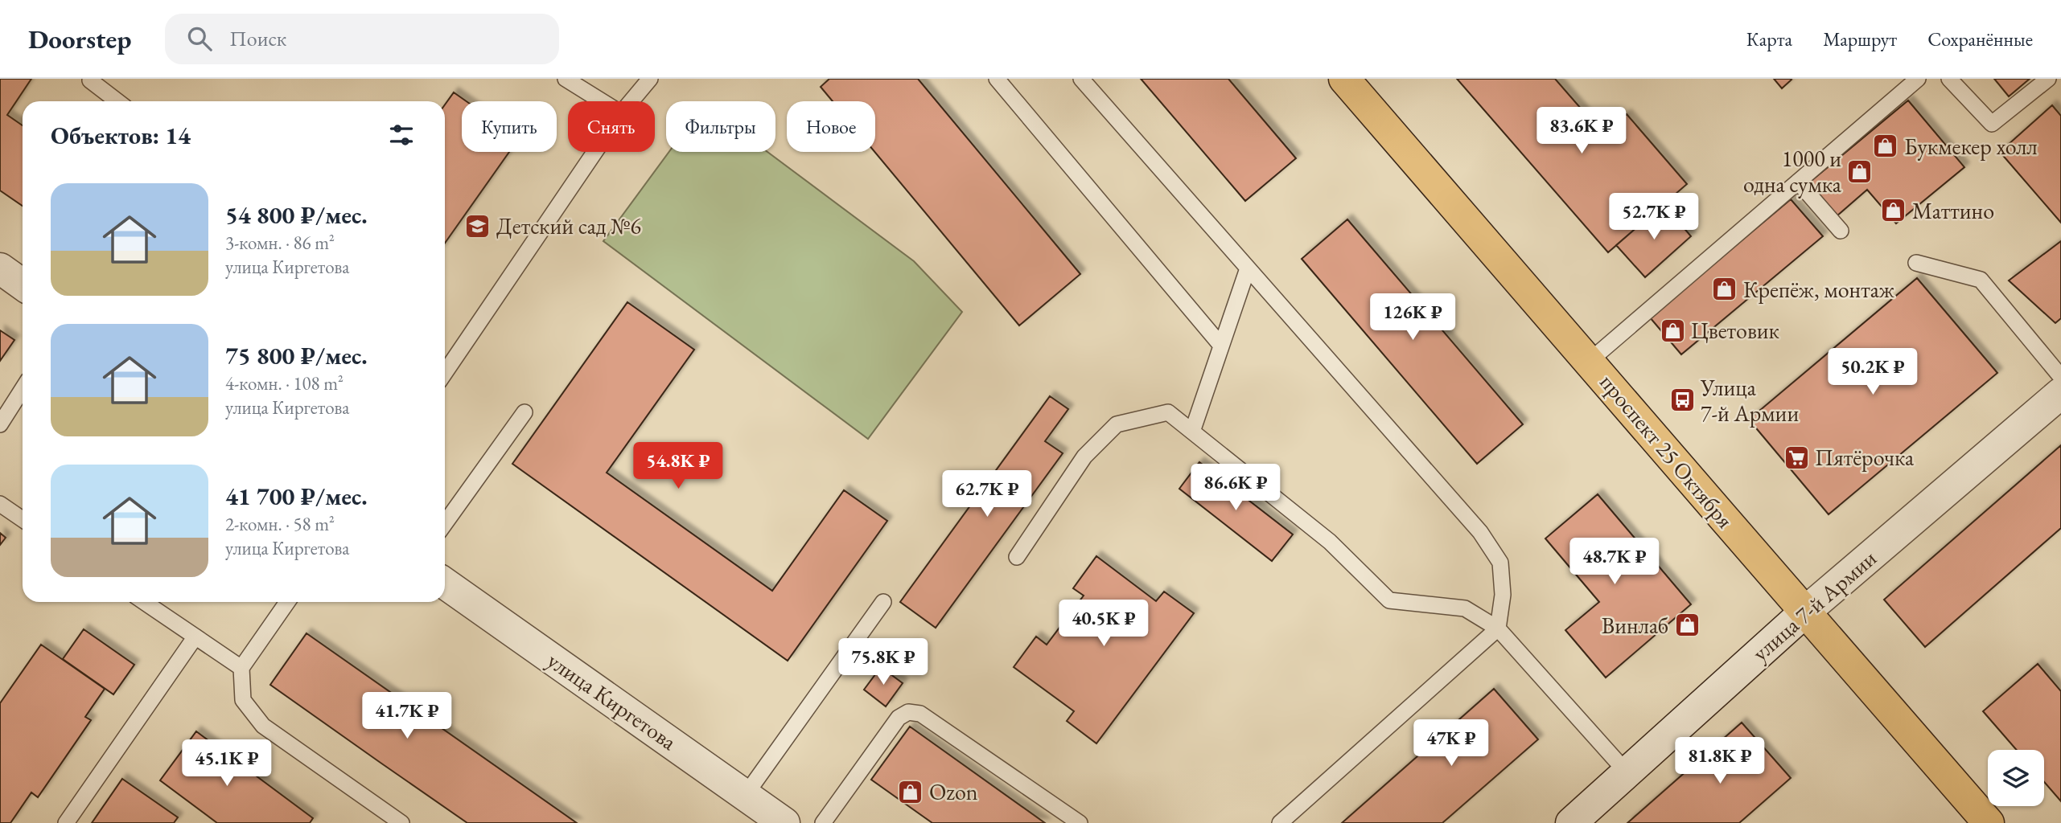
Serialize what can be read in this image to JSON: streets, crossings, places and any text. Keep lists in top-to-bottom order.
{
  "streets": {
    "main road": ["проспект 25 Октября"],
    "street": ["улица 7-й Армии", "улица Киргетова"]
  },
  "crossings": [
    ["проспект 25 Октября", "улица 7-й Армии"]
  ],
  "places": {
    "shop": [
      "Букмекер холл",
      "1000 и одна сумка",
      "Маттино",
      "Крепёж, монтаж",
      "Цветовик",
      "Винлаб",
      "Ozon"
    ],
    "school or university": ["Детский сад №6"],
    "bus stop": ["Улица 7-й Армии"],
    "supermarket": ["Пятёрочка"]
  },
  "page": {
    "header": "Doorstep",
    "search": "Поиск",
    "nav": ["Карта", "Маршрут", "Сохранённые"],
    "chip": [
      "Купить",
      "Снять",
      "Фильтры",
      "Новое"
    ],
    "heading": "Объектов: 14",
    "price": [
      "83.6K ₽",
      "52.7K ₽",
      "126K ₽",
      "50.2K ₽",
      "54.8K ₽",
      "86.6K ₽",
      "62.7K ₽",
      "48.7K ₽",
      "40.5K ₽",
      "75.8K ₽",
      "41.7K ₽",
      "47K ₽",
      "81.8K ₽",
      "45.1K ₽"
    ],
    "list": [
      {
        "name": "54 800 ₽/мес.",
        "note": "3-комн. · 86 m² · улица Киргетова"
      },
      {
        "name": "75 800 ₽/мес.",
        "note": "4-комн. · 108 m² · улица Киргетова"
      },
      {
        "name": "41 700 ₽/мес.",
        "note": "2-комн. · 58 m² · улица Киргетова"
      }
    ]
  }
}
